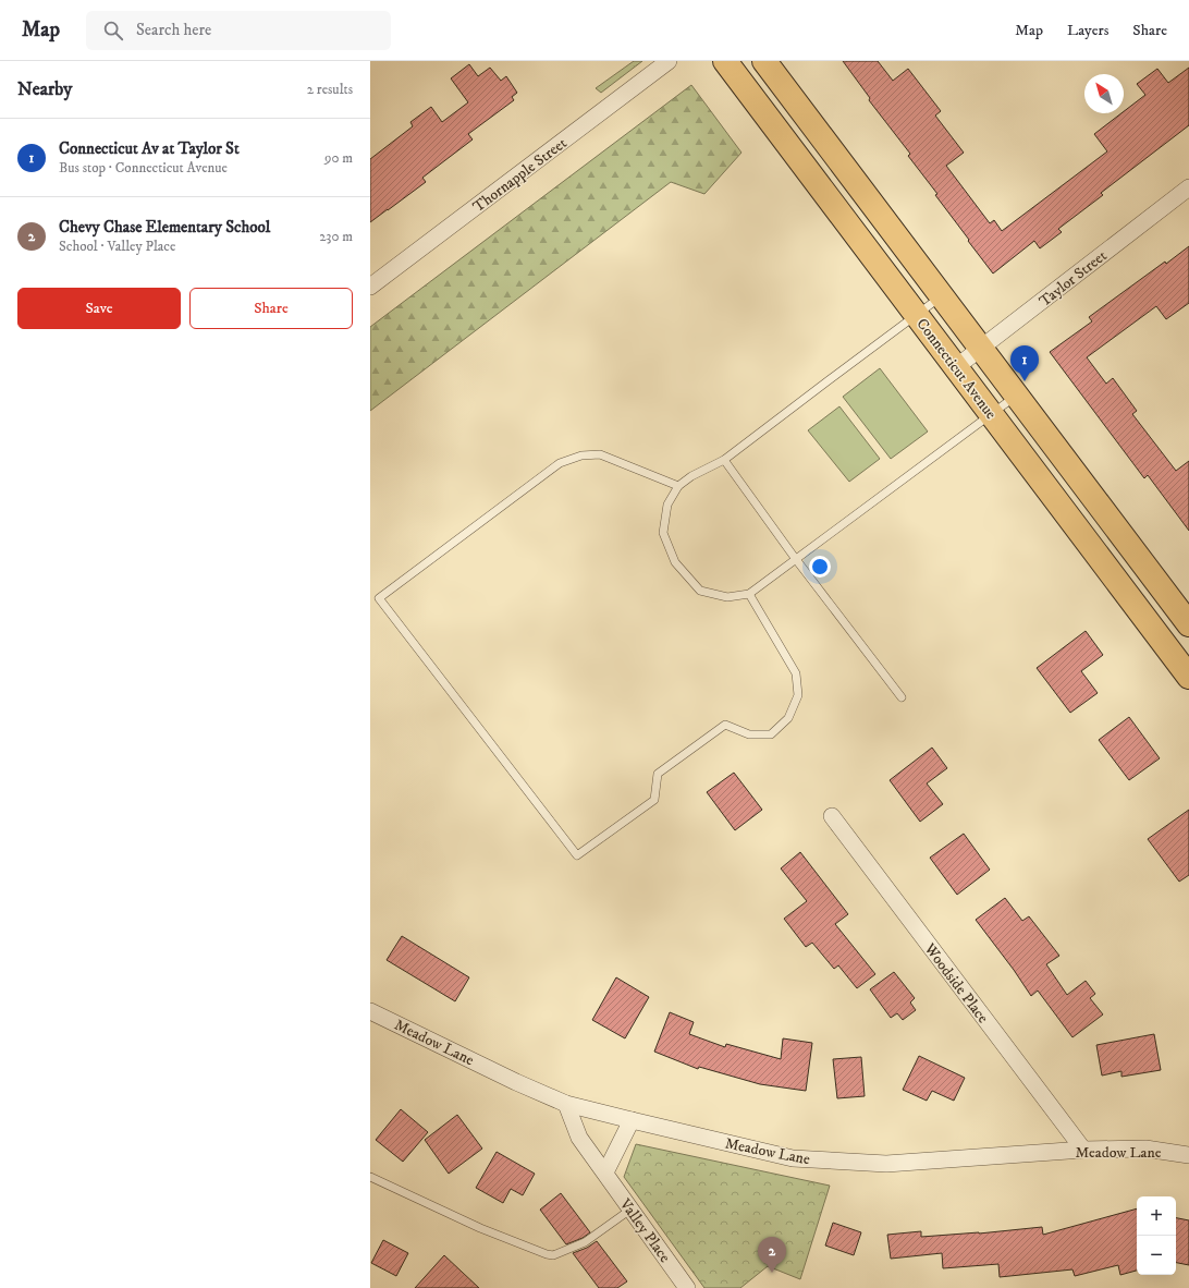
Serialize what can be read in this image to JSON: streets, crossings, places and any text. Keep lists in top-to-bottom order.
{
  "streets": {
    "main road": ["Connecticut Avenue"],
    "street": [
      "Thornapple Street",
      "Taylor Street",
      "Woodside Place",
      "Meadow Lane",
      "Valley Place"
    ]
  },
  "crossings": [
    ["Taylor Street", "Connecticut Avenue"],
    ["Woodside Place", "Meadow Lane"],
    ["Meadow Lane", "Valley Place"]
  ],
  "north": "top left",
  "page": {
    "header": "Map",
    "search": "Search here",
    "nav": ["Map", "Layers", "Share"],
    "heading": ["Nearby", "2 results"],
    "list": [
      {
        "mark": "1",
        "name": "Connecticut Av at Taylor St",
        "note": "Bus stop · Connecticut Avenue",
        "value": "90 m"
      },
      {
        "mark": "2",
        "name": "Chevy Chase Elementary School",
        "note": "School · Valley Place",
        "value": "230 m"
      }
    ],
    "buttons": ["Save", "Share"],
    "pins": ["1", "2"],
    "map_buttons": ["+", "−"]
  }
}
